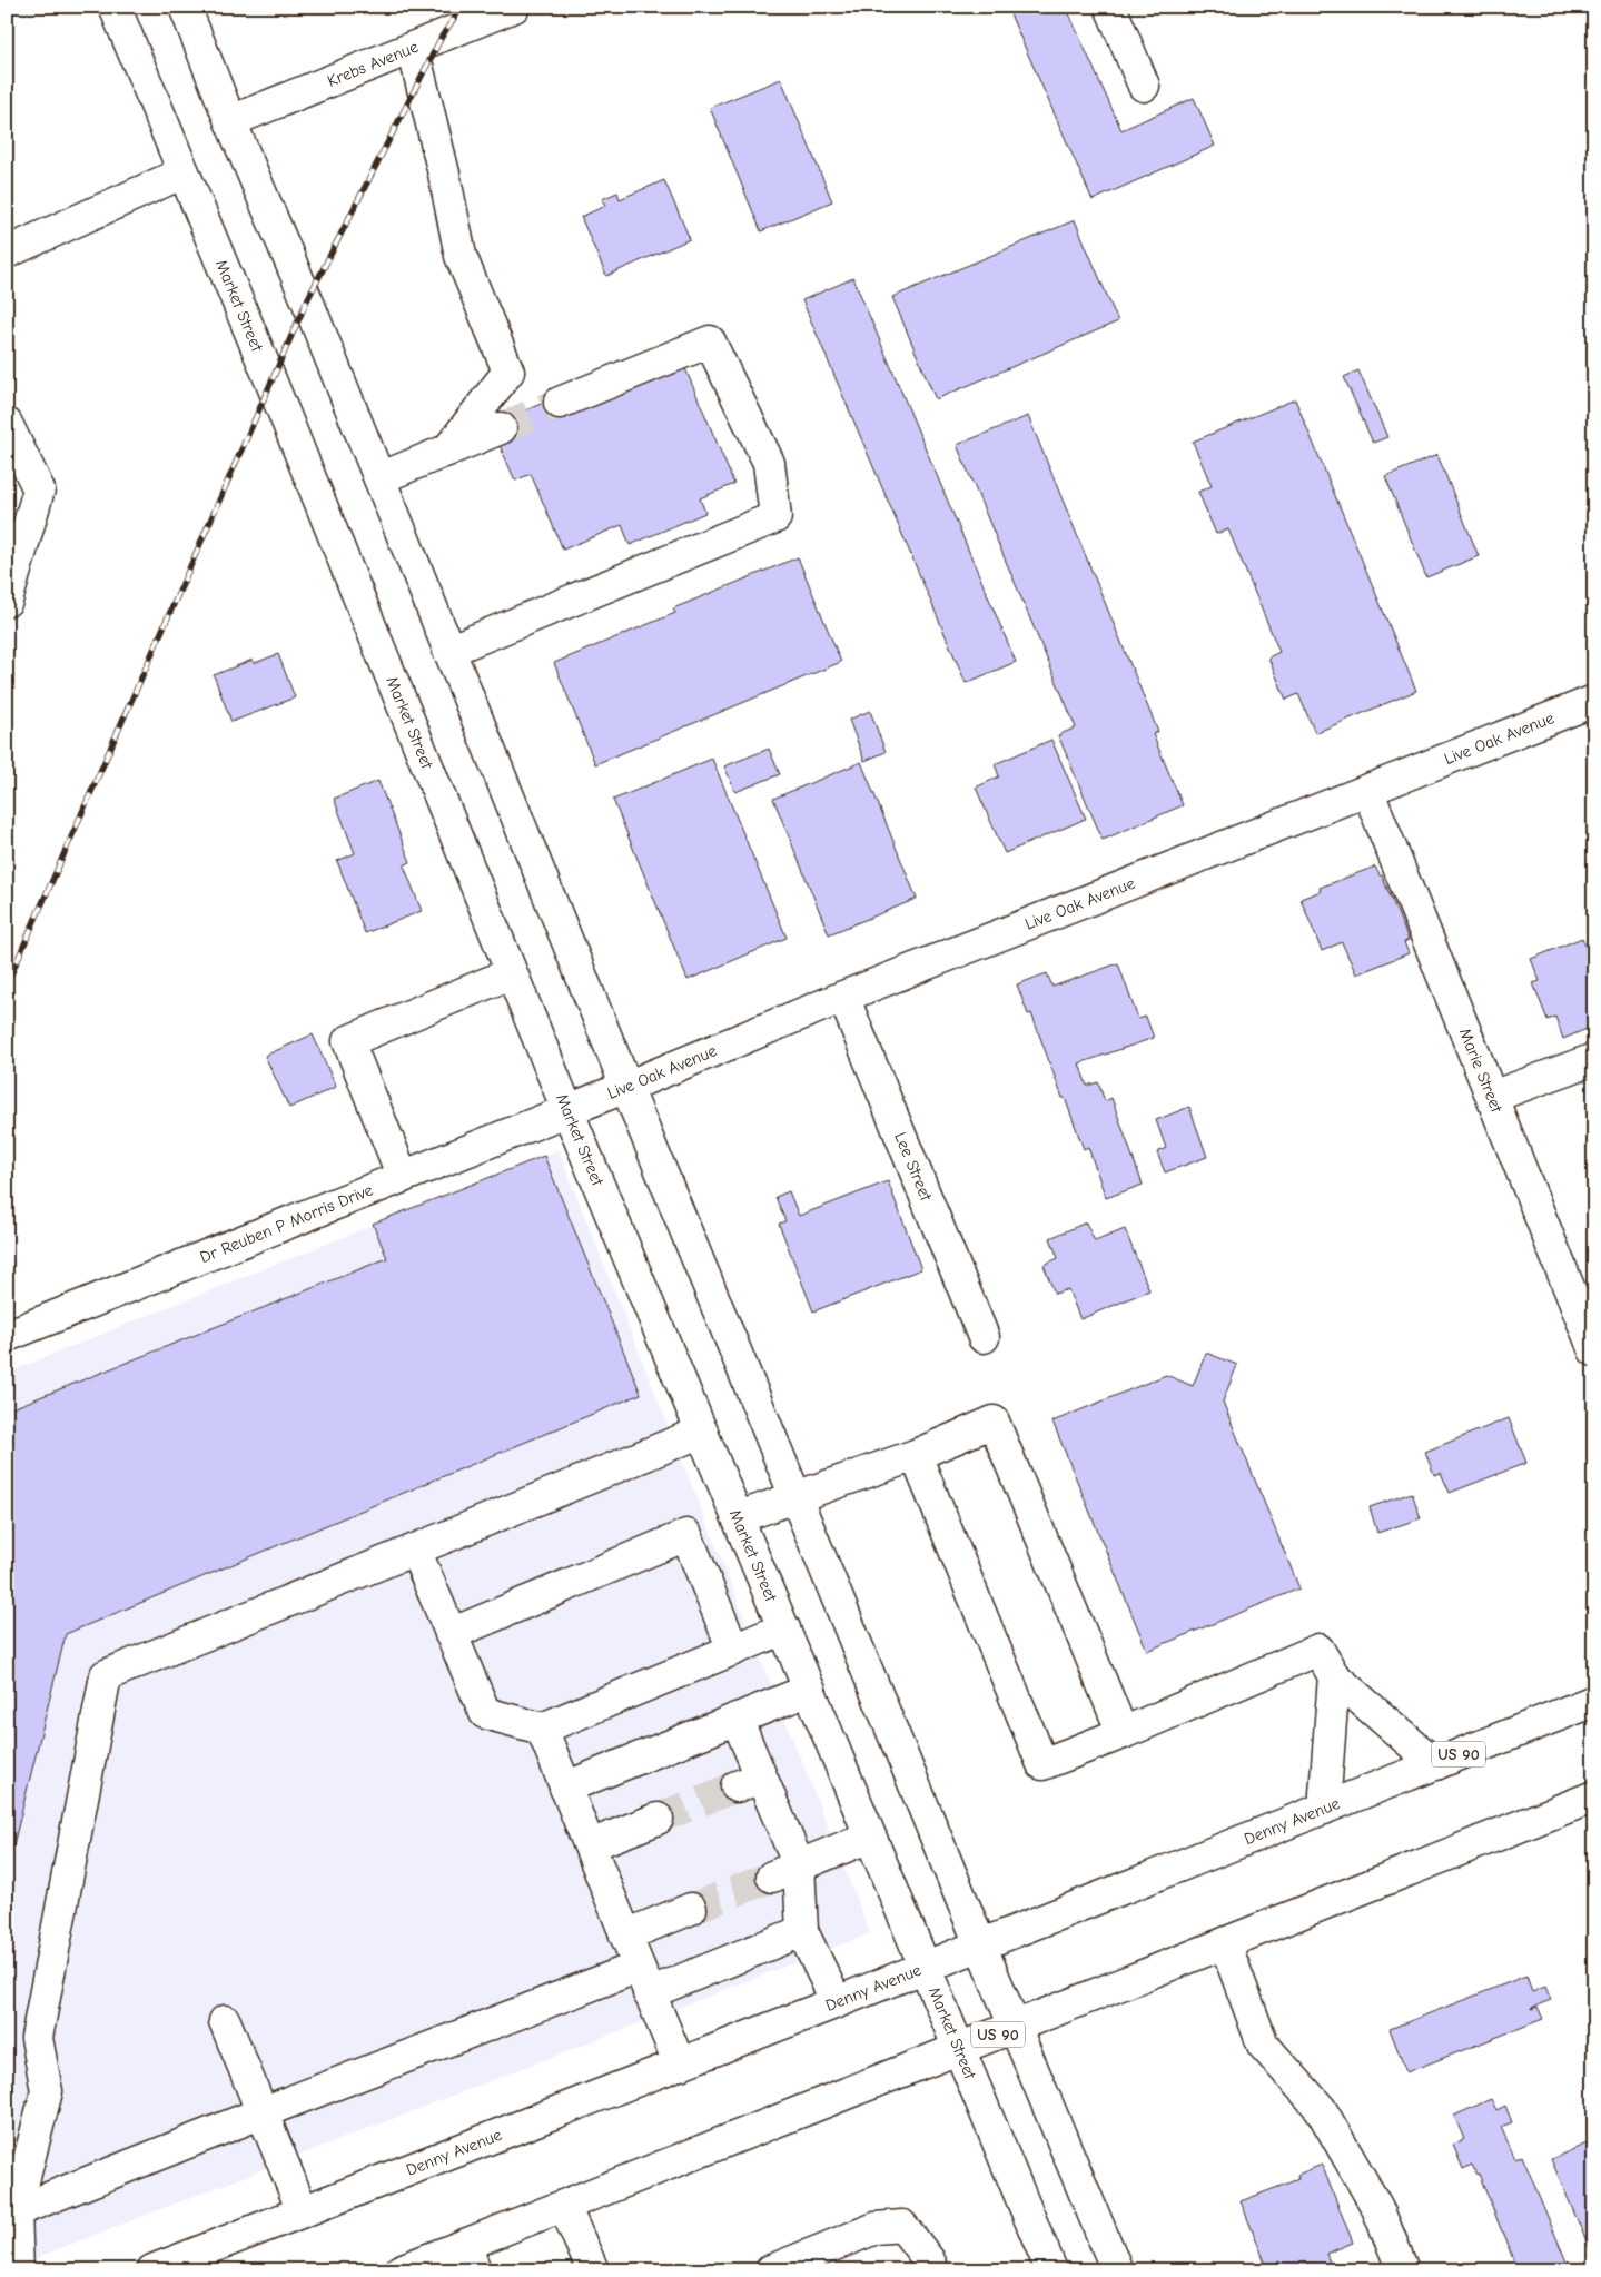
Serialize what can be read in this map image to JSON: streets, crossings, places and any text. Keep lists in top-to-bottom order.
{
  "streets": {
    "main road": [
      "Krebs Avenue",
      "Market Street",
      "Live Oak Avenue",
      "Marie Street",
      "Lee Street",
      "Dr Reuben P Morris Drive",
      "US 90",
      "Denny Avenue"
    ]
  },
  "crossings": [
    ["Market Street", "Live Oak Avenue"],
    ["Market Street", "Dr Reuben P Morris Drive"],
    ["Market Street", "US 90"],
    ["Market Street", "Denny Avenue"],
    ["Live Oak Avenue", "Marie Street"],
    ["Live Oak Avenue", "Lee Street"],
    ["Live Oak Avenue", "Dr Reuben P Morris Drive"]
  ]
}
